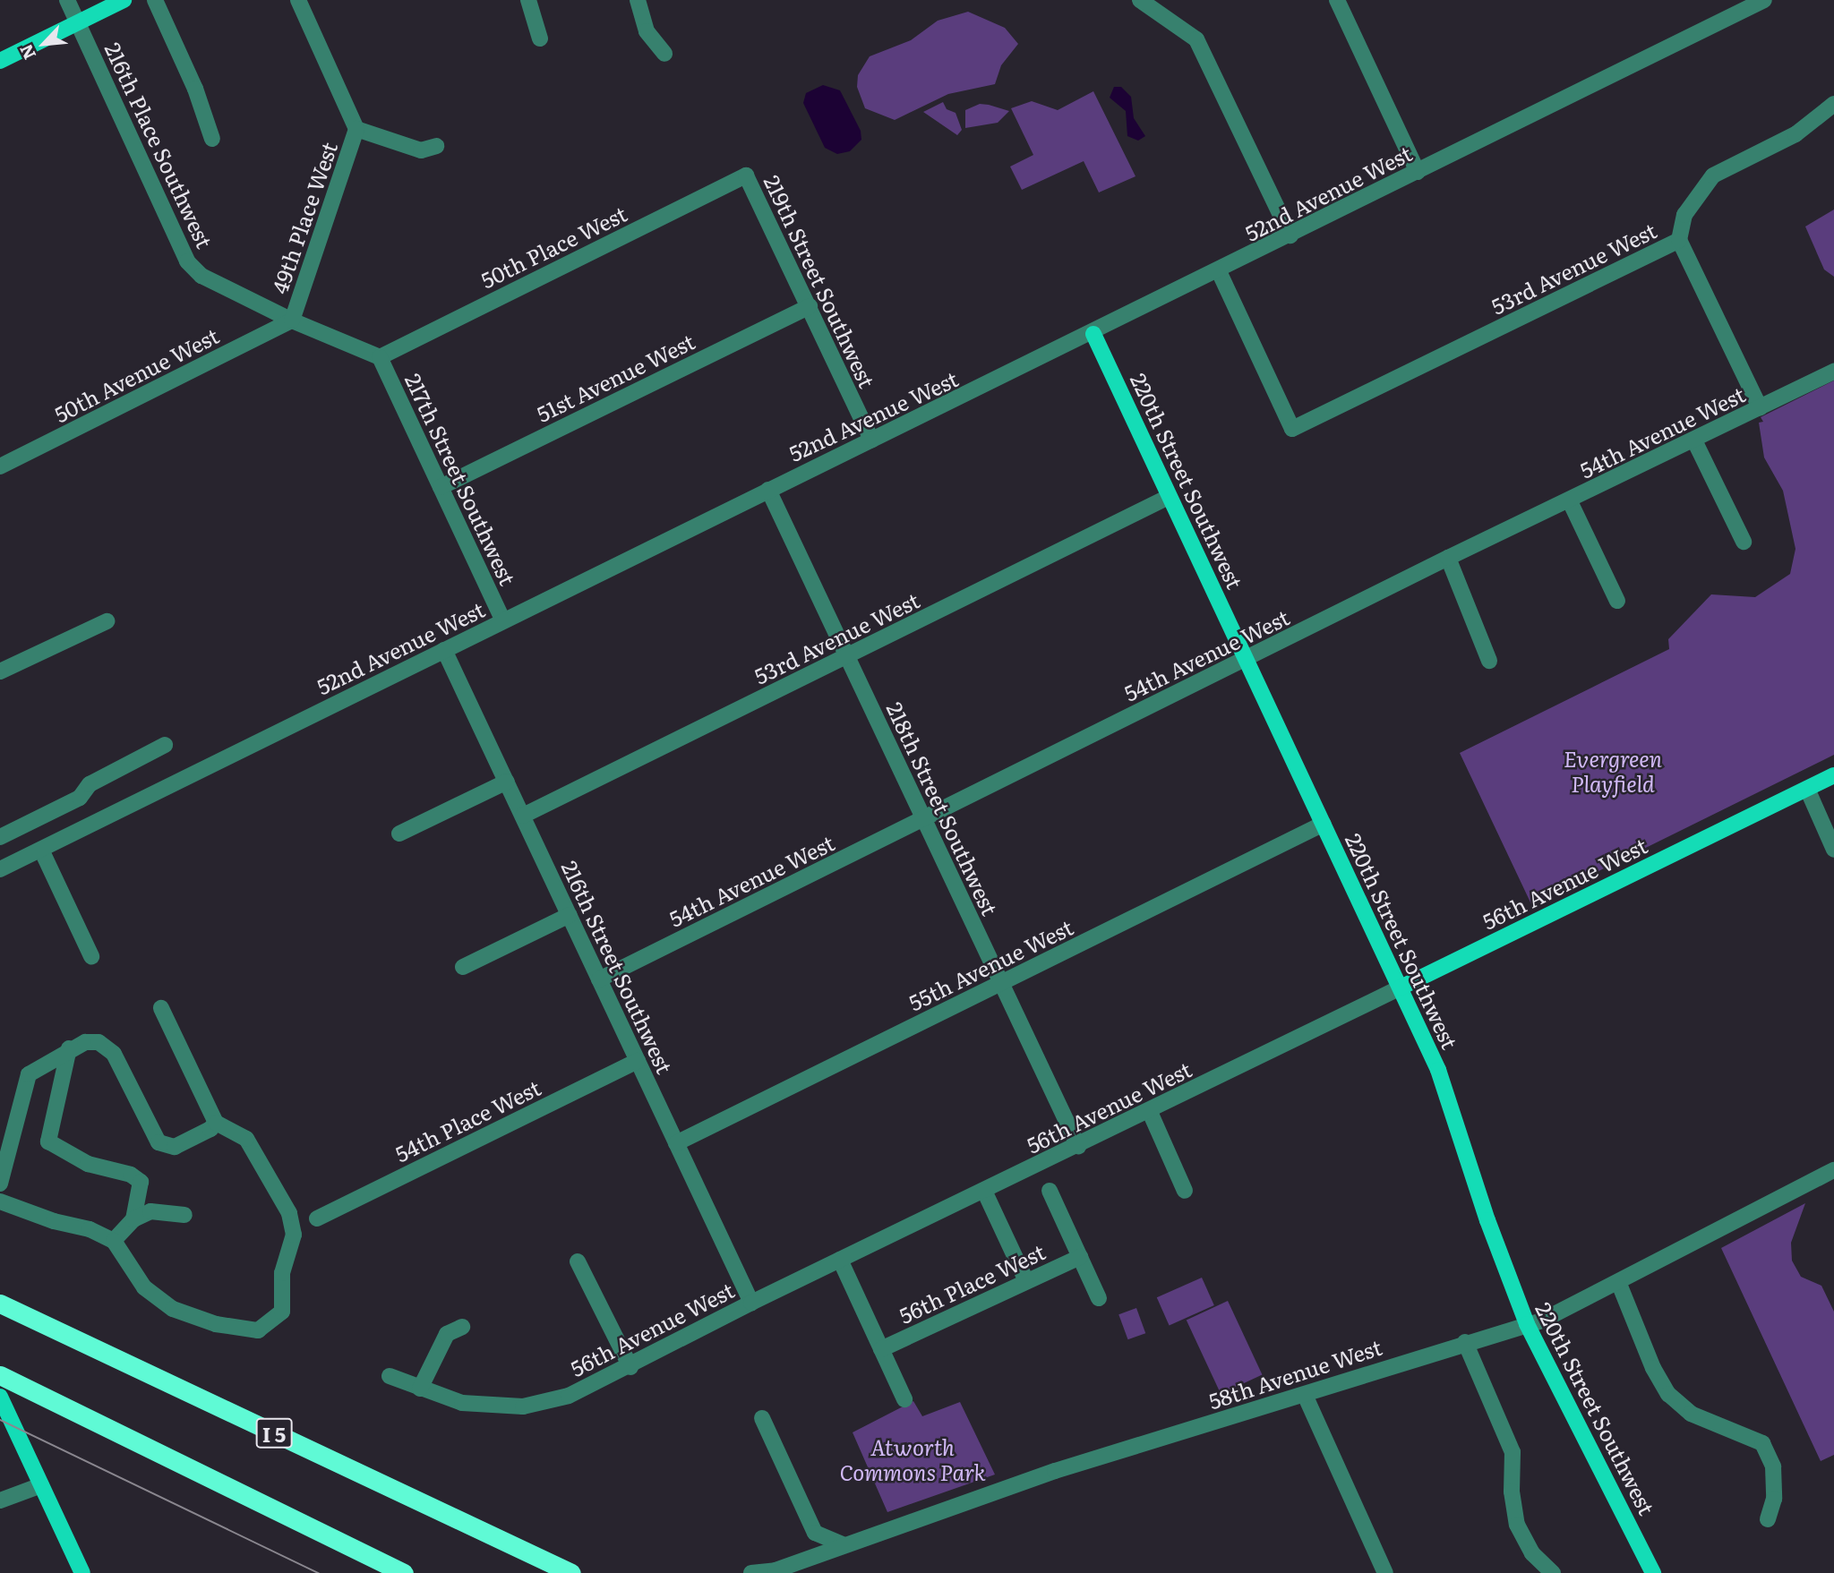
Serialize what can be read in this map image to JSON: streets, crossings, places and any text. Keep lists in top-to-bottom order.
{
  "streets": {
    "highway": ["I 5"],
    "main road": ["220th Street Southwest", "56th Avenue West"],
    "street": [
      "216th Place Southwest",
      "52nd Avenue West",
      "49th Place West",
      "50th Place West",
      "53rd Avenue West",
      "219th Street Southwest",
      "50th Avenue West",
      "51st Avenue West",
      "54th Avenue West",
      "217th Street Southwest",
      "218th Street Southwest",
      "55th Avenue West",
      "216th Street Southwest",
      "54th Place West",
      "56th Place West",
      "58th Avenue West"
    ]
  },
  "crossings": [
    ["216th Place Southwest", "49th Place West"],
    ["216th Place Southwest", "50th Place West"],
    ["216th Place Southwest", "50th Avenue West"],
    ["216th Place Southwest", "217th Street Southwest"],
    ["52nd Avenue West", "53rd Avenue West"],
    ["52nd Avenue West", "219th Street Southwest"],
    ["52nd Avenue West", "217th Street Southwest"],
    ["52nd Avenue West", "220th Street Southwest"],
    ["52nd Avenue West", "218th Street Southwest"],
    ["52nd Avenue West", "216th Street Southwest"],
    ["49th Place West", "50th Avenue West"],
    ["50th Place West", "219th Street Southwest"],
    ["50th Place West", "217th Street Southwest"],
    ["53rd Avenue West", "220th Street Southwest"],
    ["53rd Avenue West", "218th Street Southwest"],
    ["53rd Avenue West", "216th Street Southwest"],
    ["219th Street Southwest", "51st Avenue West"],
    ["51st Avenue West", "217th Street Southwest"],
    ["54th Avenue West", "220th Street Southwest"],
    ["54th Avenue West", "218th Street Southwest"],
    ["54th Avenue West", "216th Street Southwest"],
    ["220th Street Southwest", "56th Avenue West"],
    ["220th Street Southwest", "55th Avenue West"],
    ["220th Street Southwest", "58th Avenue West"],
    ["218th Street Southwest", "56th Avenue West"],
    ["218th Street Southwest", "55th Avenue West"],
    ["56th Avenue West", "216th Street Southwest"],
    ["55th Avenue West", "216th Street Southwest"],
    ["216th Street Southwest", "54th Place West"]
  ],
  "parks": ["Evergreen Playfield", "Atworth Commons Park"],
  "north": "bottom left"
}
